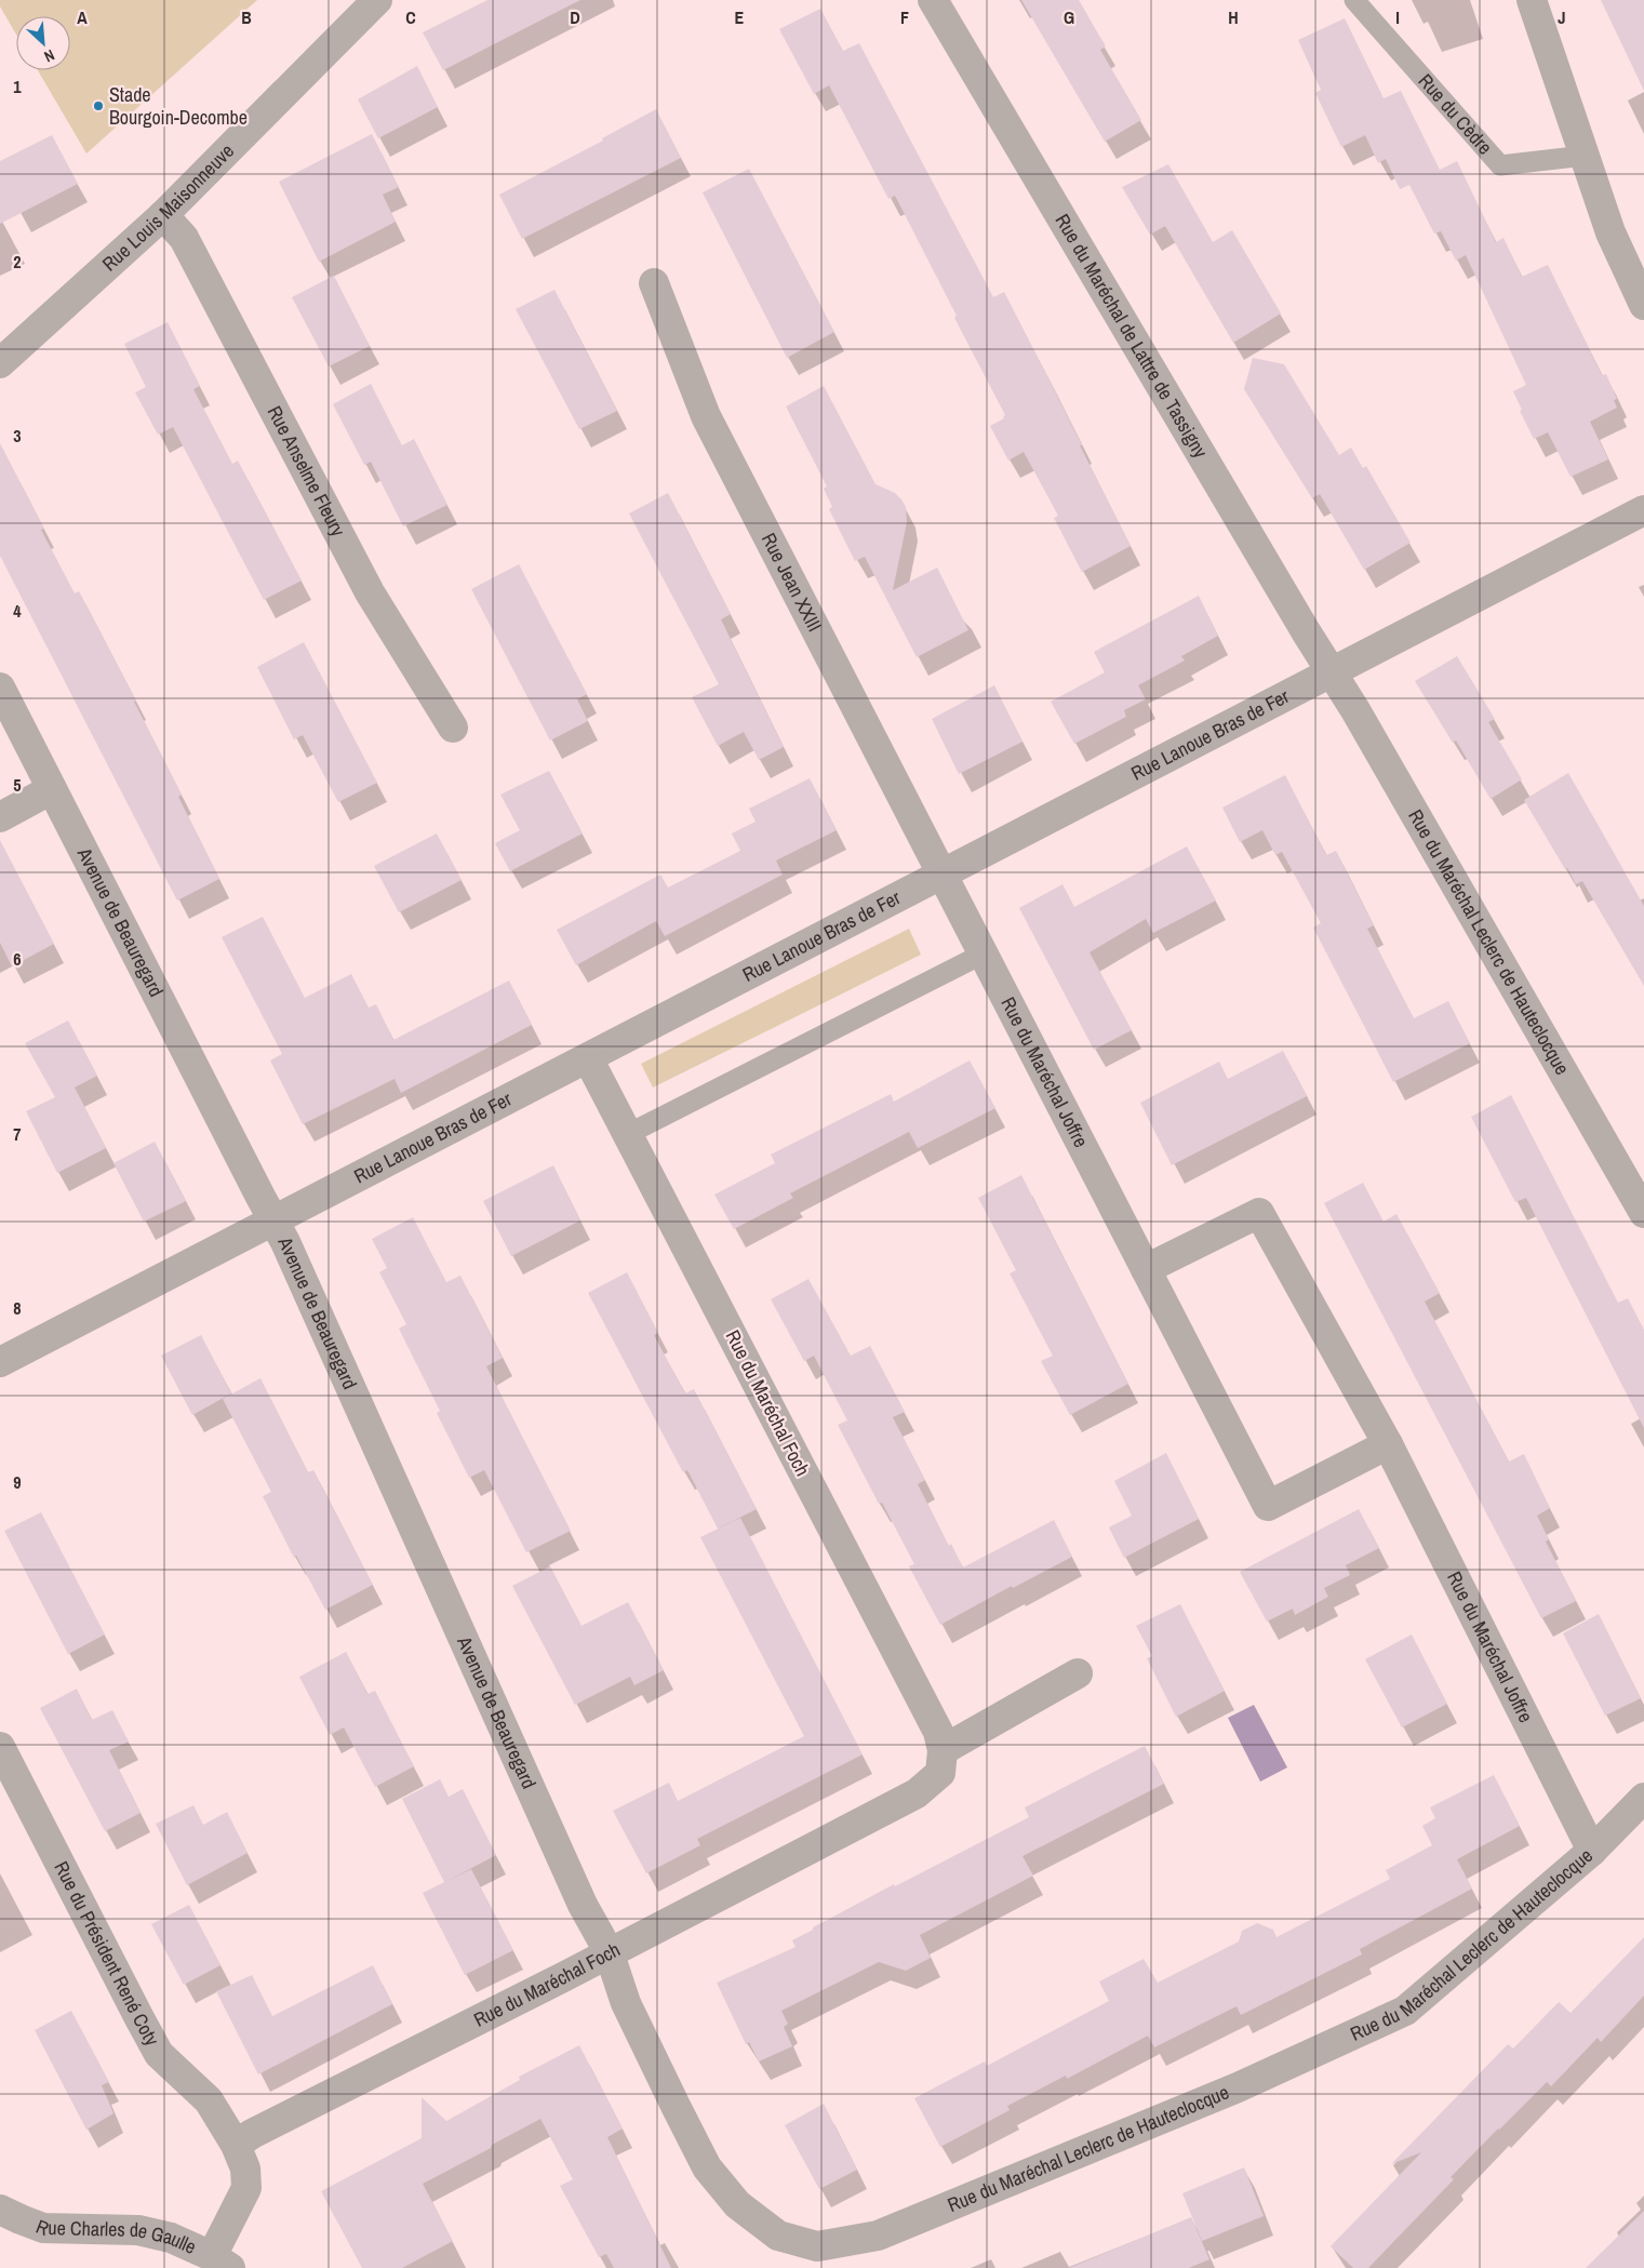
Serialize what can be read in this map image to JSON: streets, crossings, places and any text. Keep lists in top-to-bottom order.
{
  "streets": {
    "street": [
      "Rue Louis Maisonneuve",
      "Rue du Maréchal de Lattre de Tassigny",
      "Rue Anselme Fleury",
      "Rue Jean XXIII",
      "Rue Lanoue Bras de Fer",
      "Avenue de Beauregard",
      "Rue du Maréchal Leclerc de Hauteclocque",
      "Rue du Maréchal Joffre",
      "Rue du Maréchal Foch",
      "Rue du Président René Coty",
      "Rue Charles de Gaulle"
    ],
    "lane": ["Rue du Cèdre"]
  },
  "crossings": [
    ["Rue Louis Maisonneuve", "Rue Anselme Fleury"],
    ["Rue du Maréchal de Lattre de Tassigny", "Rue Lanoue Bras de Fer"],
    ["Rue du Maréchal de Lattre de Tassigny", "Rue du Maréchal Leclerc de Hauteclocque"],
    ["Rue Jean XXIII", "Rue Lanoue Bras de Fer"],
    ["Rue Jean XXIII", "Rue du Maréchal Joffre"],
    ["Rue Lanoue Bras de Fer", "Avenue de Beauregard"],
    ["Rue Lanoue Bras de Fer", "Rue du Maréchal Leclerc de Hauteclocque"],
    ["Rue Lanoue Bras de Fer", "Rue du Maréchal Joffre"],
    ["Rue Lanoue Bras de Fer", "Rue du Maréchal Foch"],
    ["Avenue de Beauregard", "Rue du Maréchal Leclerc de Hauteclocque"],
    ["Avenue de Beauregard", "Rue du Maréchal Foch"],
    ["Rue du Maréchal Leclerc de Hauteclocque", "Rue du Maréchal Joffre"],
    ["Rue du Maréchal Leclerc de Hauteclocque", "Rue du Maréchal Foch"],
    ["Rue du Maréchal Foch", "Rue du Président René Coty"]
  ],
  "places": ["Stade Bourgoin-Decombe"],
  "north": "bottom right",
  "grid": {
    "columns": [
      "A",
      "B",
      "C",
      "D",
      "E",
      "F",
      "G",
      "H",
      "I",
      "J"
    ],
    "rows": [
      "1",
      "2",
      "3",
      "4",
      "5",
      "6",
      "7",
      "8",
      "9"
    ]
  }
}
